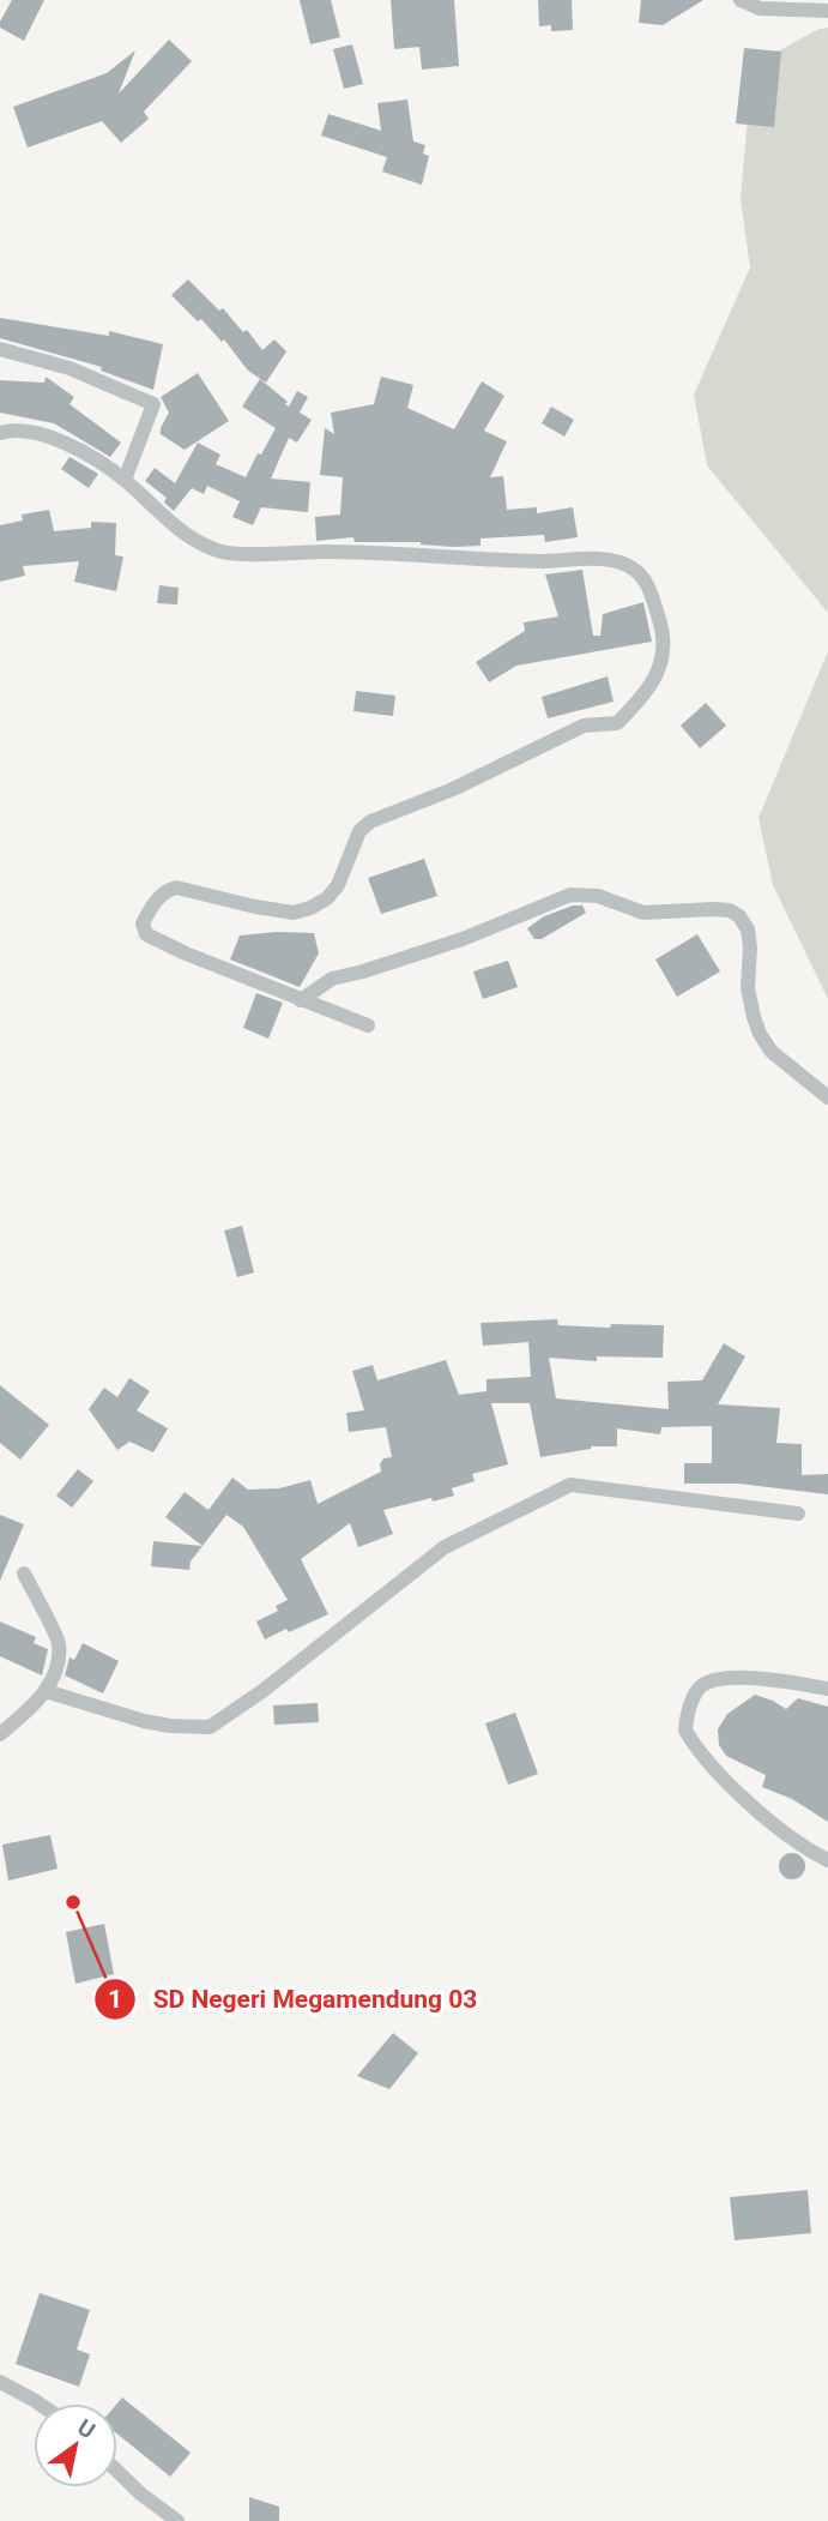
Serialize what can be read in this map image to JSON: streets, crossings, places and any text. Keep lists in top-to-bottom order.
{
  "places": ["SD Negeri Megamendung 03"],
  "north": "top right"
}
